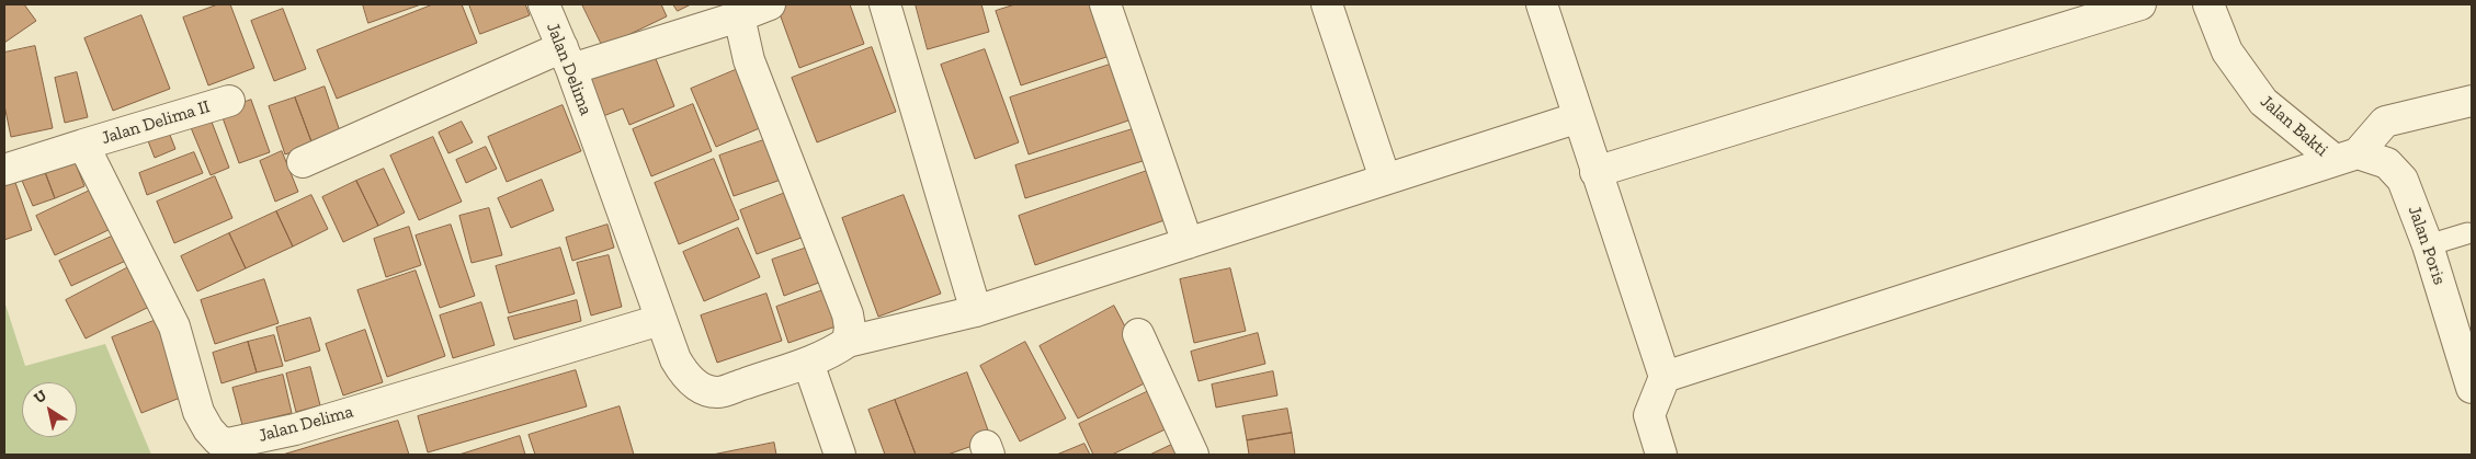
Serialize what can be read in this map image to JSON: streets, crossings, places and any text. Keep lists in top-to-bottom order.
{
  "streets": {
    "street": [
      "Jalan Delima",
      "Jalan Delima II",
      "Jalan Bakti",
      "Jalan Poris"
    ]
  },
  "crossings": [
    ["Jalan Delima", "Jalan Delima II"],
    ["Jalan Bakti", "Jalan Poris"]
  ],
  "north": "top left"
}
